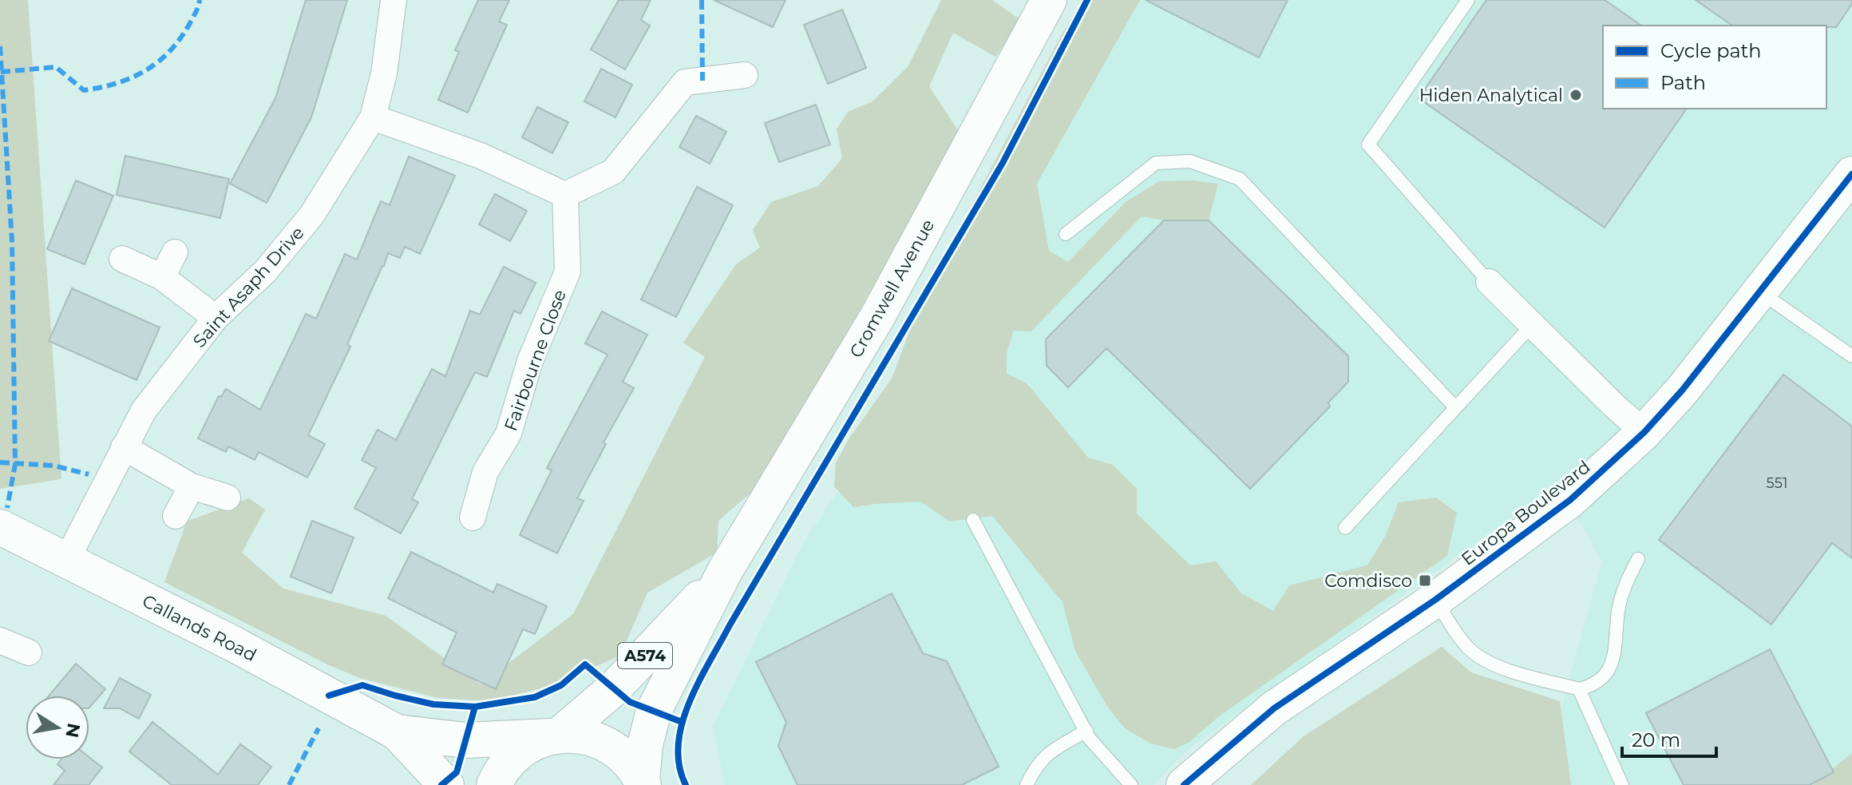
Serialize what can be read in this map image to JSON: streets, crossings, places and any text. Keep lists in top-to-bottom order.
{
  "streets": {
    "street": [
      "Saint Asaph Drive",
      "Cromwell Avenue",
      "Fairbourne Close",
      "Europa Boulevard",
      "Callands Road",
      "A574"
    ]
  },
  "crossings": [
    ["Saint Asaph Drive", "Callands Road"],
    ["Cromwell Avenue", "Callands Road"],
    ["Cromwell Avenue", "A574"],
    ["Callands Road", "A574"]
  ],
  "places": {
    "other": ["Hiden Analytical"],
    "transit": ["Comdisco"]
  },
  "house_numbers": ["551"],
  "legend": ["Cycle path", "Path"],
  "scale_bar": "20 m",
  "north": "right"
}
